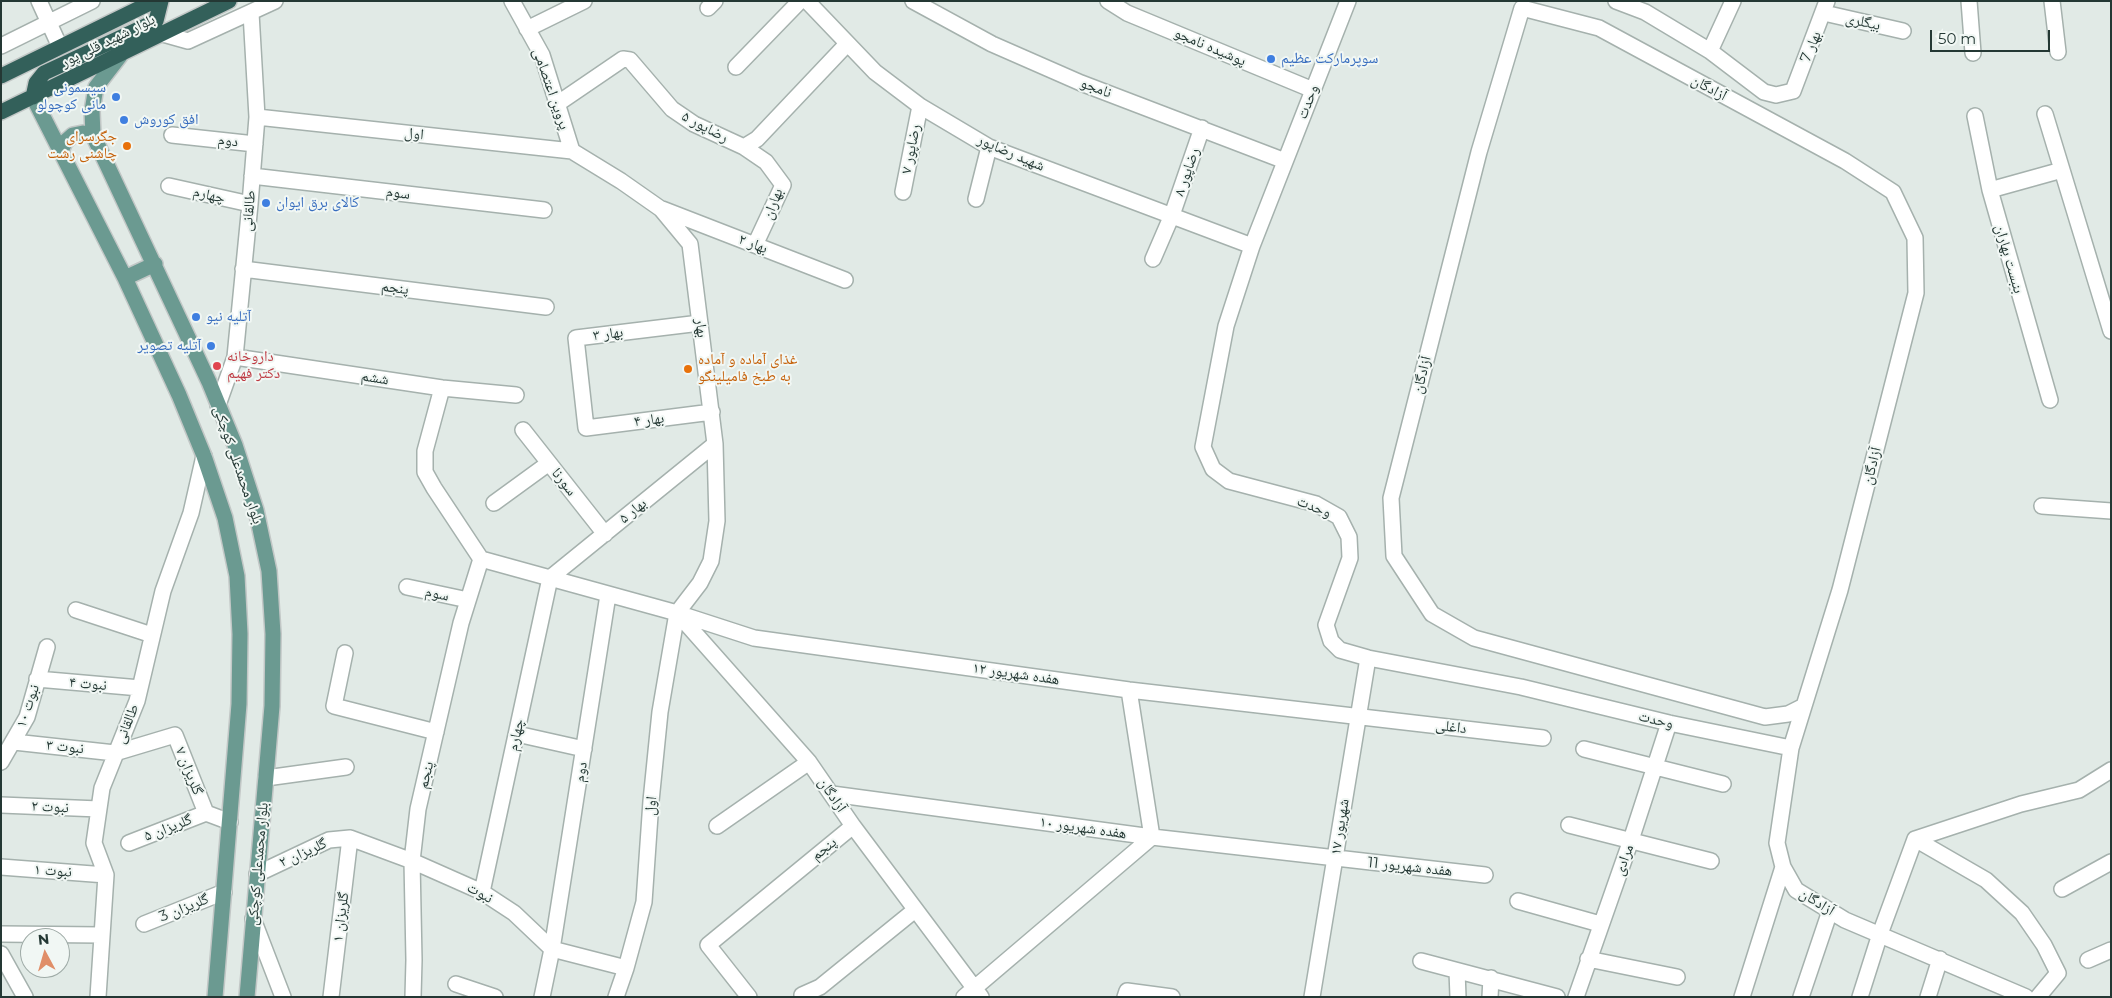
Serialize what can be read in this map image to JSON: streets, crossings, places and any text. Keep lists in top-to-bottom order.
{
  "streets": {
    "highway": ["بلوار شهید قلی پور"],
    "main road": ["بلوار محمدعلی کوچکی"],
    "street": [
      "بیگلری",
      "پوشیده نامجو",
      "بهار 7",
      "نامجو",
      "آزادگان",
      "پروین اعتصامی",
      "وحدت",
      "رضاپور ۵",
      "اول",
      "دوم",
      "رضاپور ۷",
      "شهید رضاپور",
      "رضاپور ۸",
      "سوم",
      "چهارم",
      "بهاران",
      "طالقانی",
      "بهار ۲",
      "بنبست بهاران",
      "پنجم",
      "بهار",
      "بهار ۳",
      "ششم",
      "بهار ۴",
      "سورنا",
      "بهار ۵",
      "هفده شهریور ۱۲",
      "نبوت ۴",
      "نبوت ۱۰",
      "داغلی",
      "نبوت ۳",
      "گلریزان ۷",
      "نبوت ۲",
      "۱۷ شهریور",
      "گلریزان ۵",
      "هفده شهریور ۱۰",
      "گلریزان ۲",
      "مرادی",
      "هفده شهریور 11",
      "نبوت ۱",
      "نبوت",
      "گلریزان 3",
      "گلریزان ۱"
    ]
  },
  "crossings": [
    ["بیگلری", "بهار 7"],
    ["بلوار شهید قلی پور", "بلوار محمدعلی کوچکی"],
    ["پوشیده نامجو", "وحدت"],
    ["نامجو", "وحدت"],
    ["نامجو", "رضاپور ۸"],
    ["آزادگان", "وحدت"],
    ["آزادگان", "اول"],
    ["آزادگان", "پنجم"],
    ["آزادگان", "بهار"],
    ["آزادگان", "هفده شهریور ۱۲"],
    ["آزادگان", "هفده شهریور ۱۰"],
    ["پروین اعتصامی", "رضاپور ۵"],
    ["پروین اعتصامی", "اول"],
    ["پروین اعتصامی", "بهار"],
    ["وحدت", "شهید رضاپور"],
    ["وحدت", "۱۷ شهریور"],
    ["وحدت", "مرادی"],
    ["رضاپور ۵", "شهید رضاپور"],
    ["رضاپور ۵", "بهاران"],
    ["اول", "طالقانی"],
    ["اول", "بهار"],
    ["اول", "هفده شهریور ۱۲"],
    ["دوم", "طالقانی"],
    ["دوم", "هفده شهریور ۱۲"],
    ["دوم", "نبوت"],
    ["رضاپور ۷", "شهید رضاپور"],
    ["شهید رضاپور", "رضاپور ۸"],
    ["سوم", "طالقانی"],
    ["سوم", "پنجم"],
    ["چهارم", "طالقانی"],
    ["چهارم", "بهار ۵"],
    ["چهارم", "هفده شهریور ۱۲"],
    ["چهارم", "نبوت"],
    ["بهاران", "بهار ۲"],
    ["طالقانی", "پنجم"],
    ["طالقانی", "ششم"],
    ["طالقانی", "بلوار محمدعلی کوچکی"],
    ["طالقانی", "نبوت ۴"],
    ["طالقانی", "نبوت ۳"],
    ["طالقانی", "گلریزان ۷"],
    ["طالقانی", "نبوت ۲"],
    ["طالقانی", "نبوت ۱"],
    ["بهار ۲", "بهار"],
    ["پنجم", "هفده شهریور ۱۲"],
    ["پنجم", "نبوت"],
    ["بهار", "بهار ۳"],
    ["بهار", "بهار ۴"],
    ["بهار", "بهار ۵"],
    ["بهار", "هفده شهریور ۱۲"],
    ["بهار ۳", "بهار ۴"],
    ["بلوار محمدعلی کوچکی", "گلریزان ۷"],
    ["بلوار محمدعلی کوچکی", "گلریزان ۲"],
    ["بلوار محمدعلی کوچکی", "گلریزان 3"],
    ["سورنا", "بهار ۵"],
    ["بهار ۵", "هفده شهریور ۱۲"],
    ["هفده شهریور ۱۲", "داغلی"],
    ["هفده شهریور ۱۲", "۱۷ شهریور"],
    ["نبوت ۴", "نبوت ۱۰"],
    ["نبوت ۱۰", "نبوت ۳"],
    ["داغلی", "۱۷ شهریور"],
    ["نبوت ۳", "گلریزان ۷"],
    ["گلریزان ۷", "گلریزان ۵"],
    ["۱۷ شهریور", "هفده شهریور ۱۰"],
    ["۱۷ شهریور", "هفده شهریور 11"],
    ["هفده شهریور ۱۰", "هفده شهریور 11"],
    ["گلریزان ۲", "نبوت"],
    ["گلریزان ۲", "گلریزان ۱"],
    ["نبوت", "گلریزان ۱"]
  ],
  "places": [
    "سوپرمارکت عظیم",
    "سیسمونی مانی کوچولو",
    "افق کوروش",
    "جگرسرای چاشنی رشت",
    "کالای برق ایوان",
    "آتلیه نیو",
    "آتلیه تصویر",
    "داروخانه دکتر فهیم",
    "غذای آماده و آماده به طبخ فامیلینگو"
  ],
  "scale_bar": "50 m",
  "north": "top"
}
